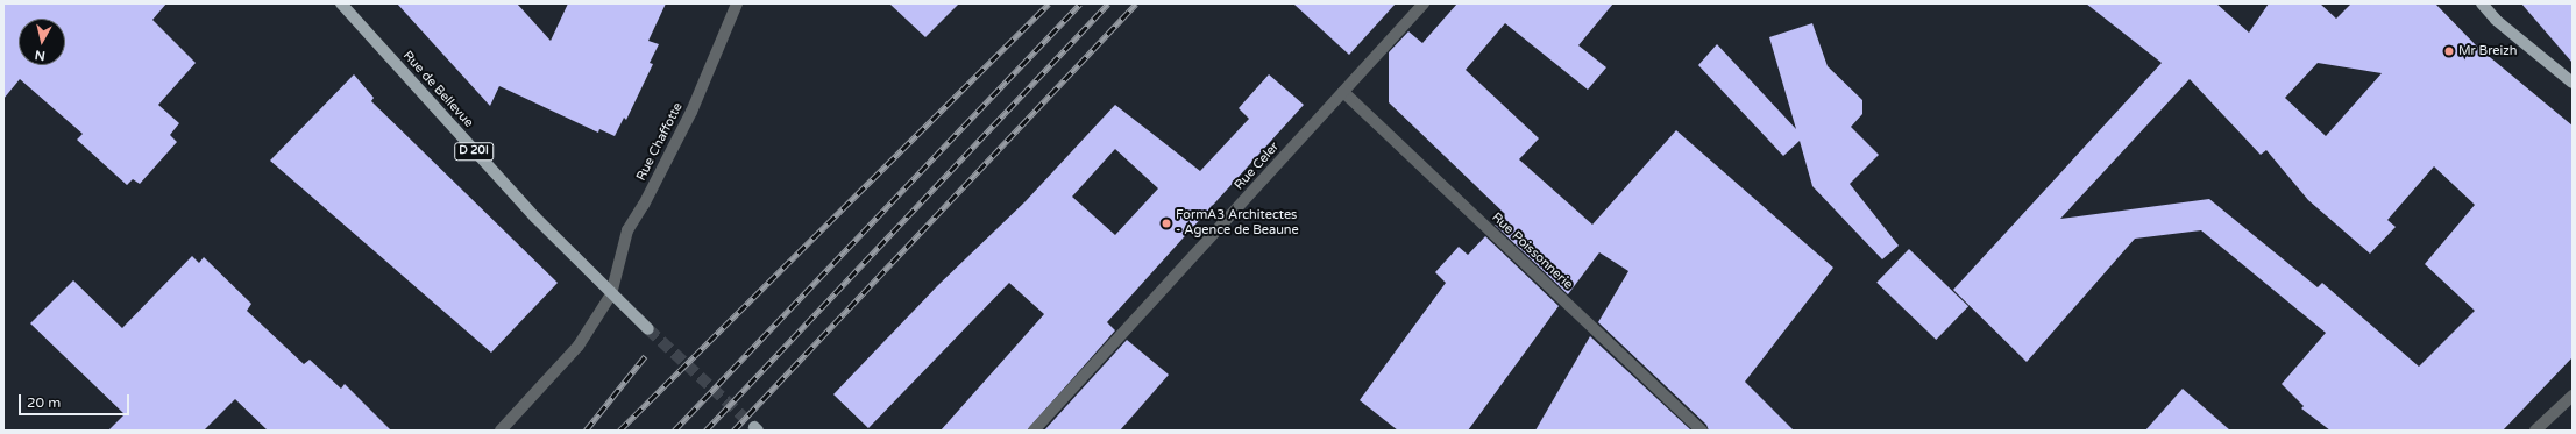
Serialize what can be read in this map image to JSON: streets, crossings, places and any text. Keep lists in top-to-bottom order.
{
  "streets": {
    "main road": ["Rue de Bellevue", "D 20I"],
    "street": ["Rue Chaffotte", "Rue Celer", "Rue Poissonnerie"]
  },
  "crossings": [
    ["Rue de Bellevue", "Rue Chaffotte"],
    ["Rue de Bellevue", "D 20I"],
    ["Rue Chaffotte", "D 20I"],
    ["Rue Celer", "Rue Poissonnerie"]
  ],
  "places": ["Mr Breizh", "FormA3 Architectes - Agence de Beaune"],
  "scale_bar": "20 m",
  "north": "bottom"
}
